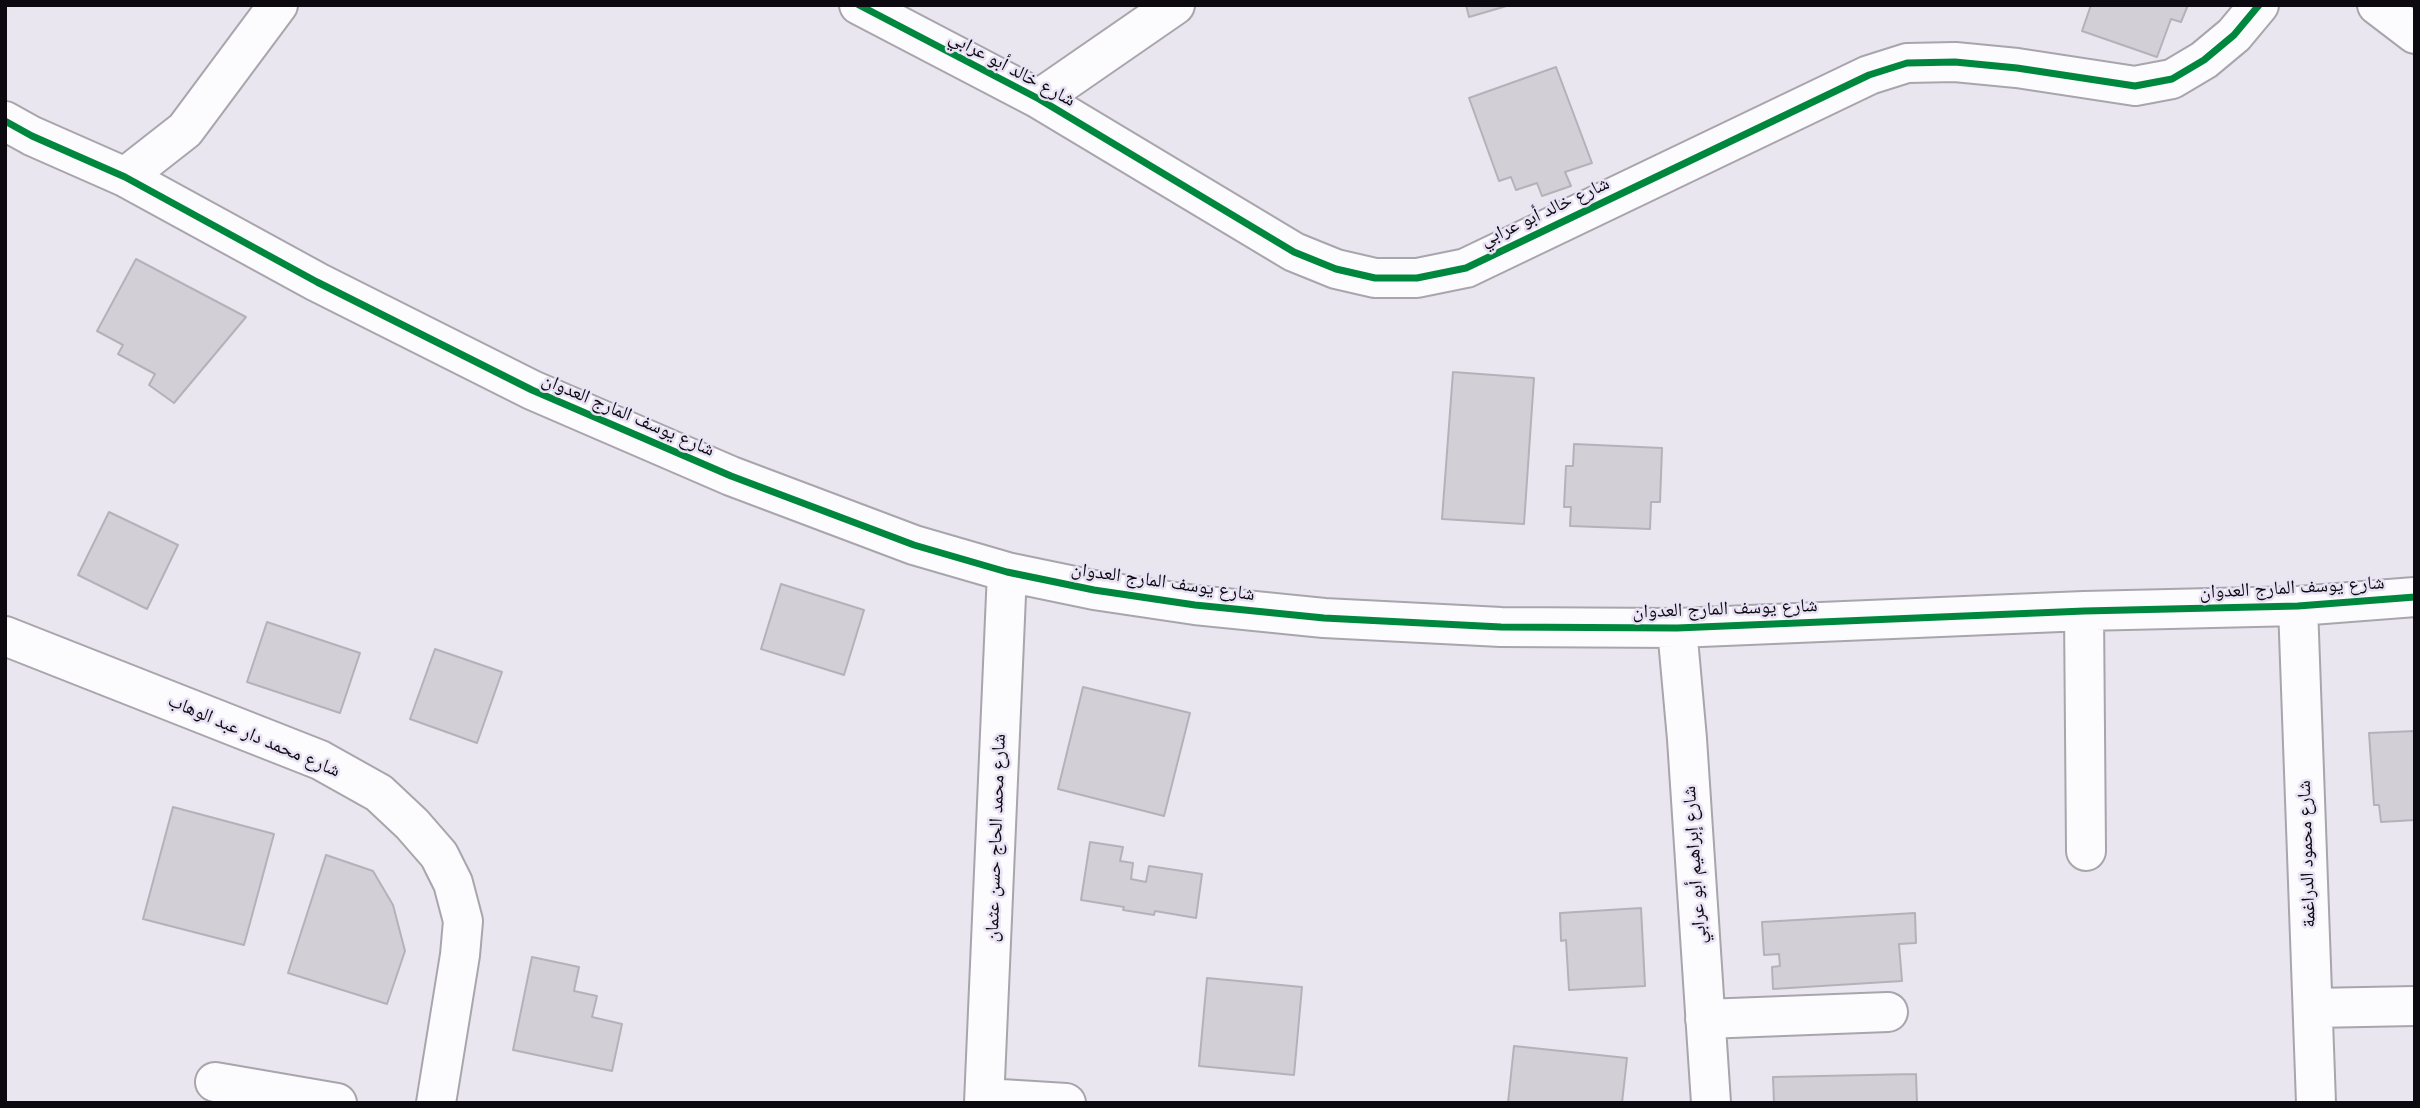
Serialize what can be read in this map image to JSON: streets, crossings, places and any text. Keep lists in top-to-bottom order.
{
  "streets": {
    "street": [
      "شارع خالد أبو عرابي",
      "شارع يوسف المارج العدوان",
      "شارع محمد دار عبد الوهاب",
      "شارع محمد الحاج حسن عثمان",
      "شارع محمود الدراغمة",
      "شارع إبراهيم أبو عرابي"
    ]
  },
  "crossings": [
    ["شارع يوسف المارج العدوان", "شارع محمد الحاج حسن عثمان"],
    ["شارع يوسف المارج العدوان", "شارع محمود الدراغمة"],
    ["شارع يوسف المارج العدوان", "شارع إبراهيم أبو عرابي"]
  ]
}
